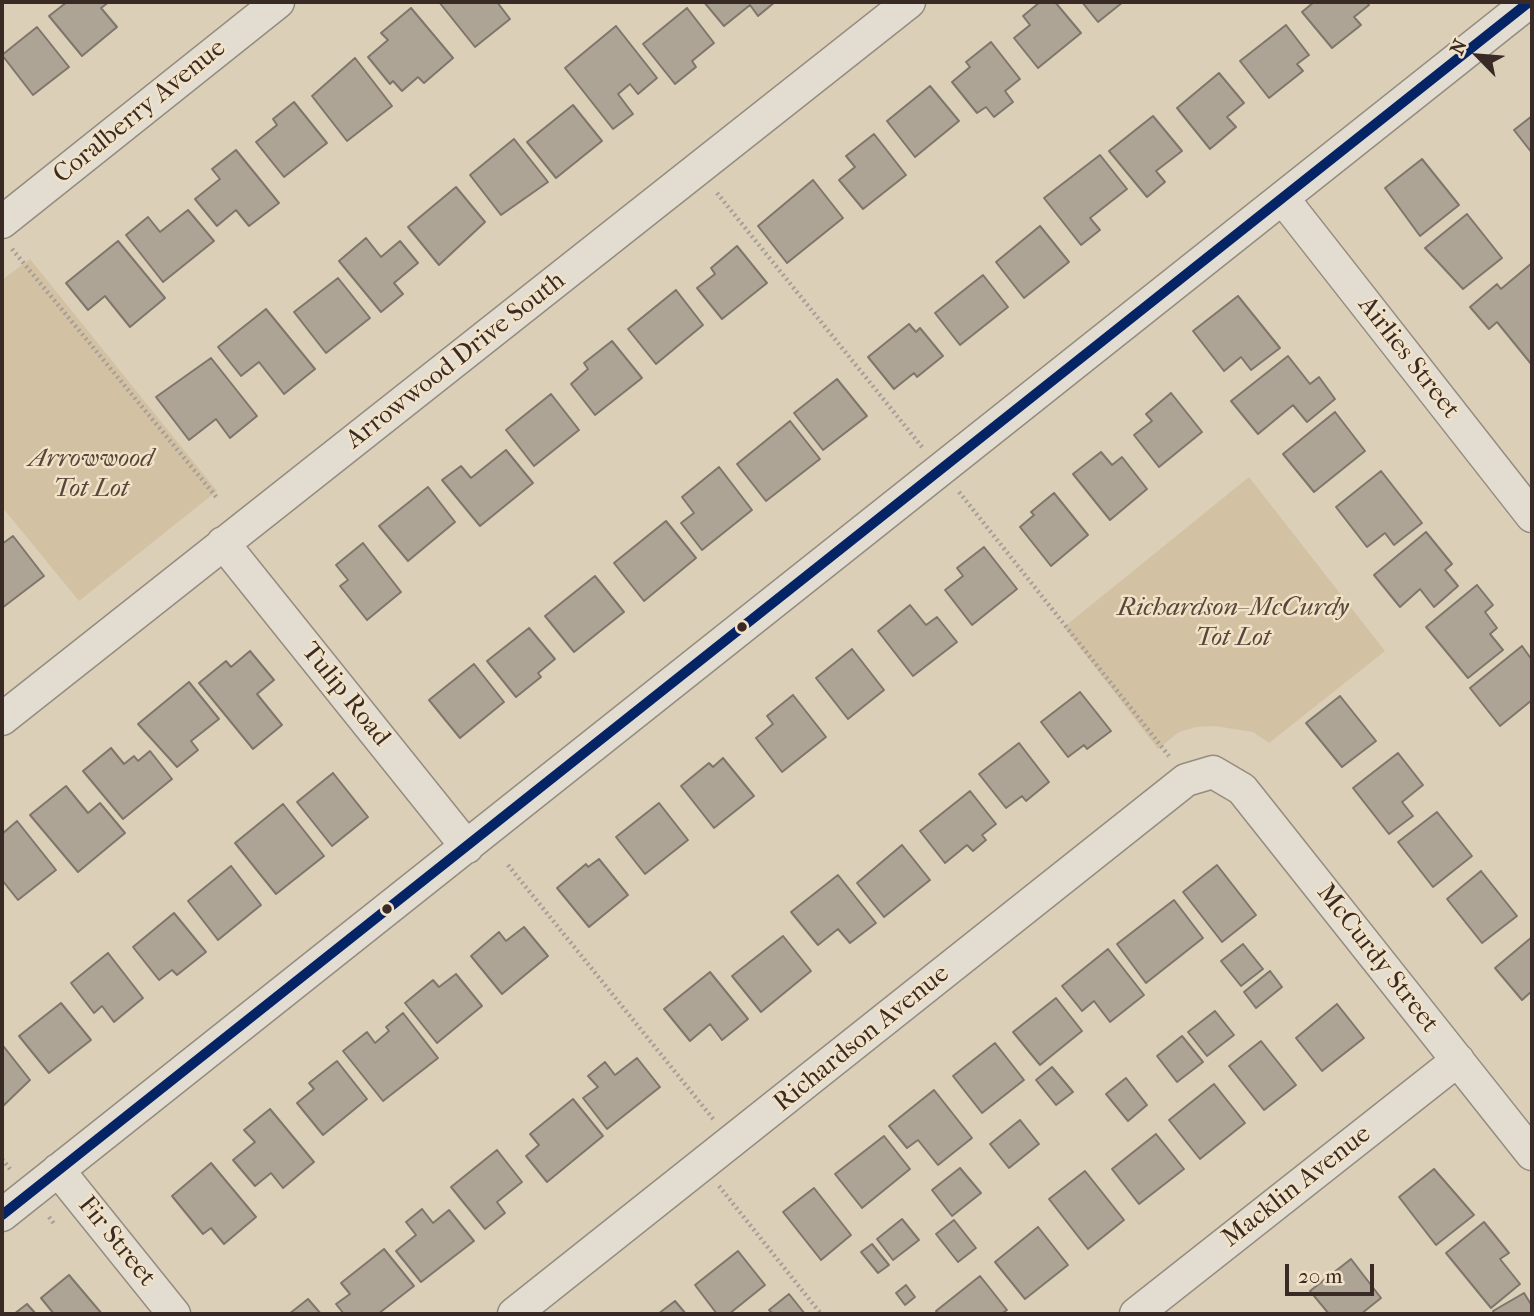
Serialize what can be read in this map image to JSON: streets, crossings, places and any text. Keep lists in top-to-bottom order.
{
  "streets": {
    "street": [
      "Coralberry Avenue",
      "Airlies Street",
      "Arrowwood Drive South",
      "Tulip Road",
      "McCurdy Street",
      "Richardson Avenue",
      "Macklin Avenue",
      "Fir Street"
    ]
  },
  "crossings": [
    ["Arrowwood Drive South", "Tulip Road"],
    ["McCurdy Street", "Richardson Avenue"],
    ["McCurdy Street", "Macklin Avenue"]
  ],
  "parks": ["Arrowwood Tot Lot", "Richardson–McCurdy Tot Lot"],
  "scale_bar": "20 m",
  "north": "top left"
}
